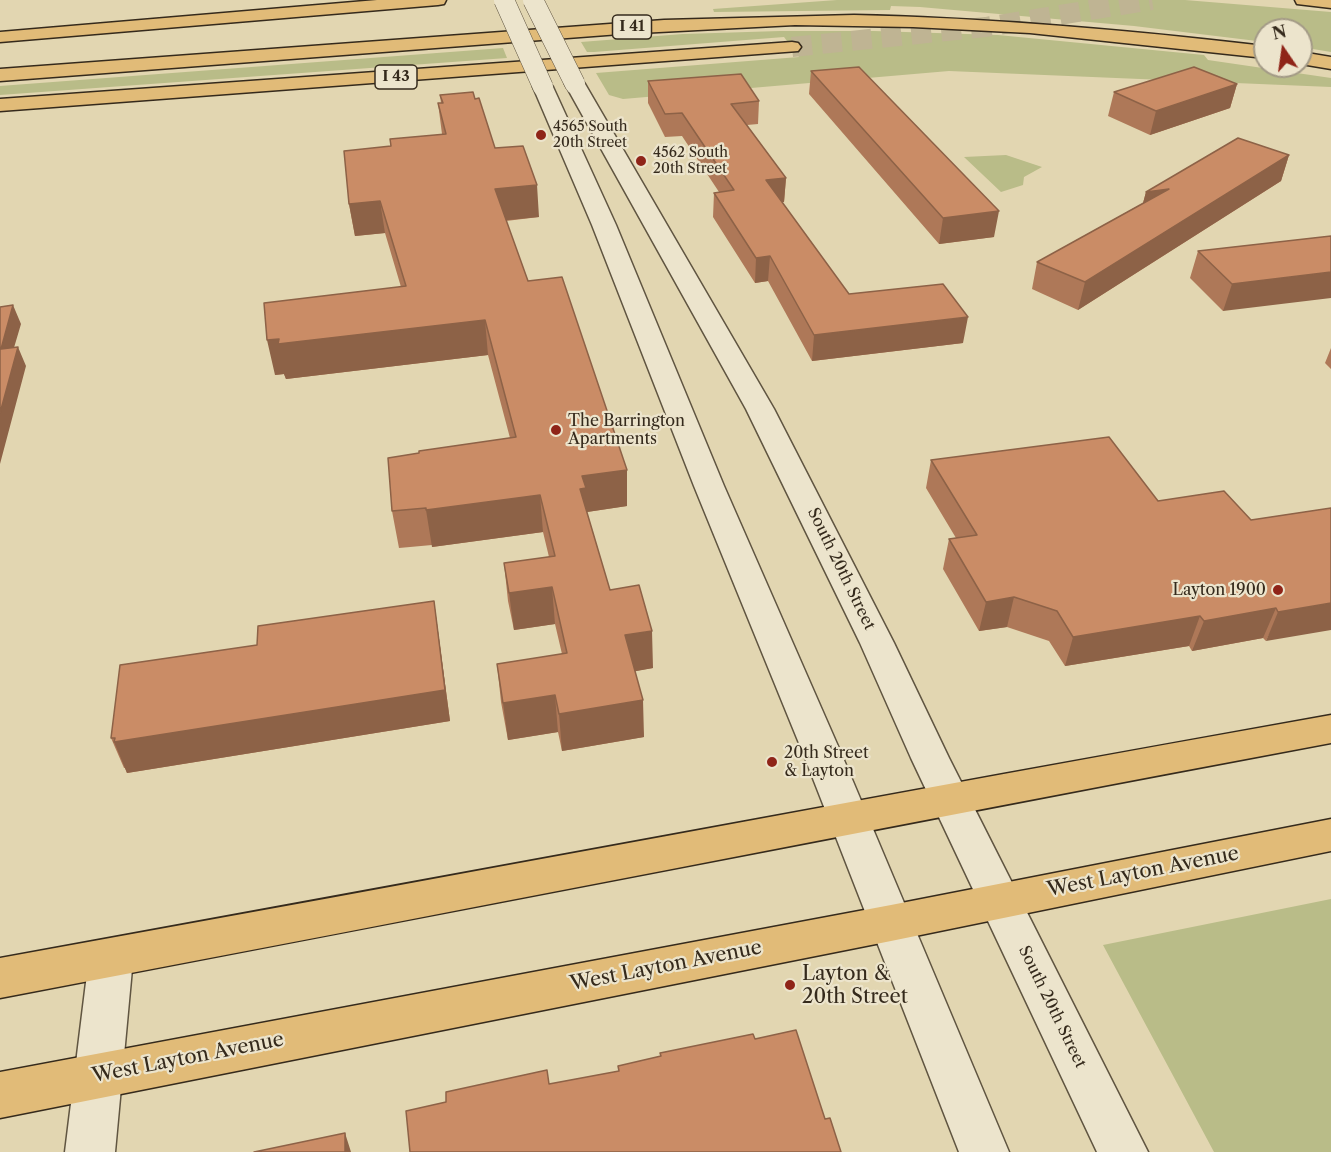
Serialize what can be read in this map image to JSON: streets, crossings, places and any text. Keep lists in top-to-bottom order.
{
  "streets": {
    "main road": ["I 41", "I 43", "West Layton Avenue"],
    "street": ["South 20th Street"]
  },
  "crossings": [
    ["South 20th Street", "West Layton Avenue"]
  ],
  "places": [
    "4565 South 20th Street",
    "4562 South 20th Street",
    "The Barrington Apartments",
    "Layton 1900",
    "20th Street & Layton",
    "Layton & 20th Street"
  ],
  "north": "top"
}
